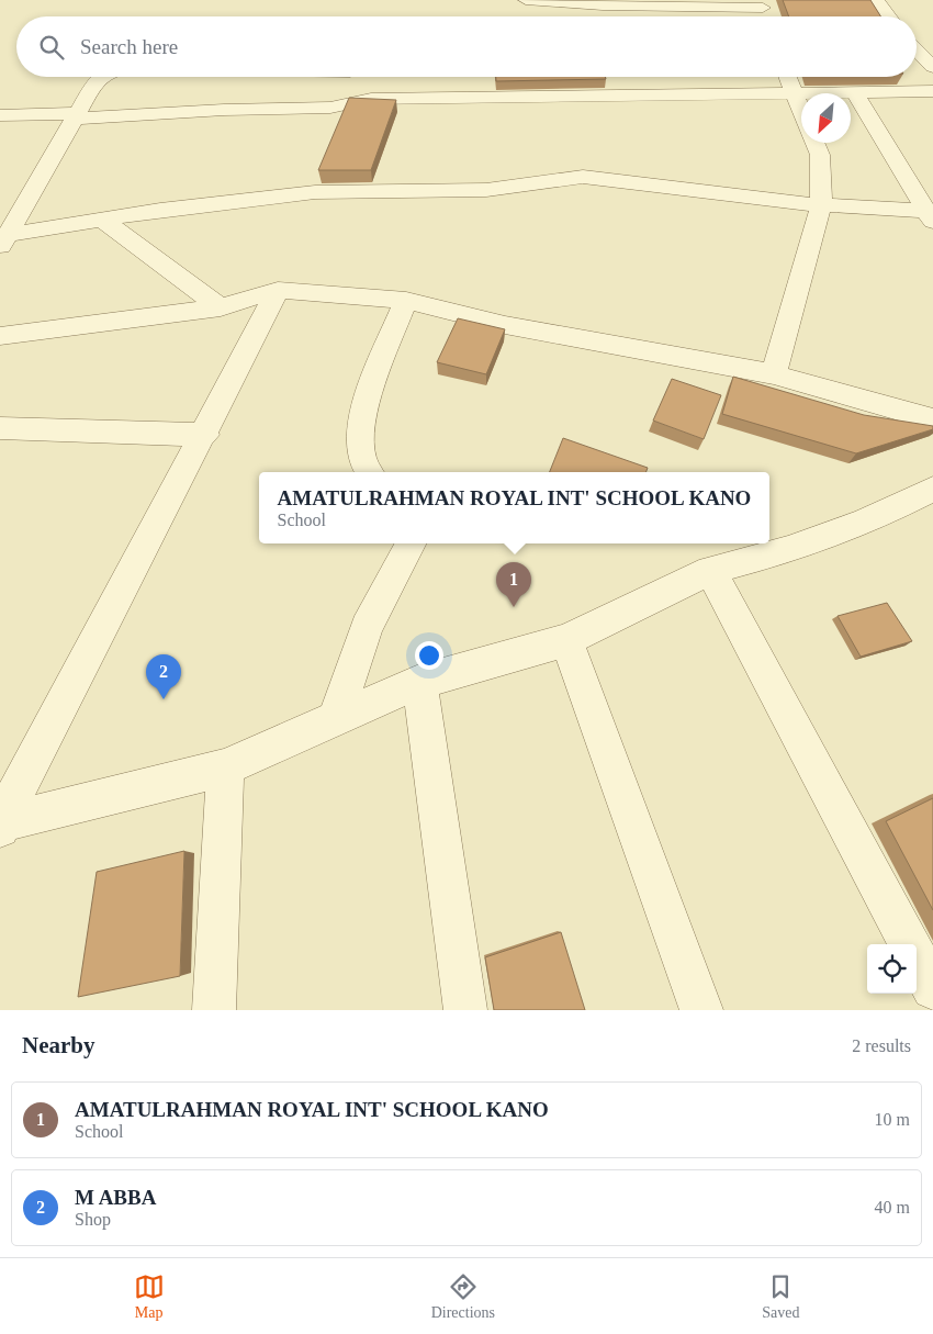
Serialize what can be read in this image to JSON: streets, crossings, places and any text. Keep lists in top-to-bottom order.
{
  "north": "bottom left",
  "page": {
    "search": "Search here",
    "popup": ["AMATULRAHMAN ROYAL INT' SCHOOL KANO", "School"],
    "pins": ["1", "2"],
    "heading": ["Nearby", "2 results"],
    "list": [
      {
        "mark": "1",
        "name": "AMATULRAHMAN ROYAL INT' SCHOOL KANO",
        "note": "School",
        "value": "10 m"
      },
      {
        "mark": "2",
        "name": "M ABBA",
        "note": "Shop",
        "value": "40 m"
      }
    ],
    "nav": ["Map", "Directions", "Saved"]
  }
}
